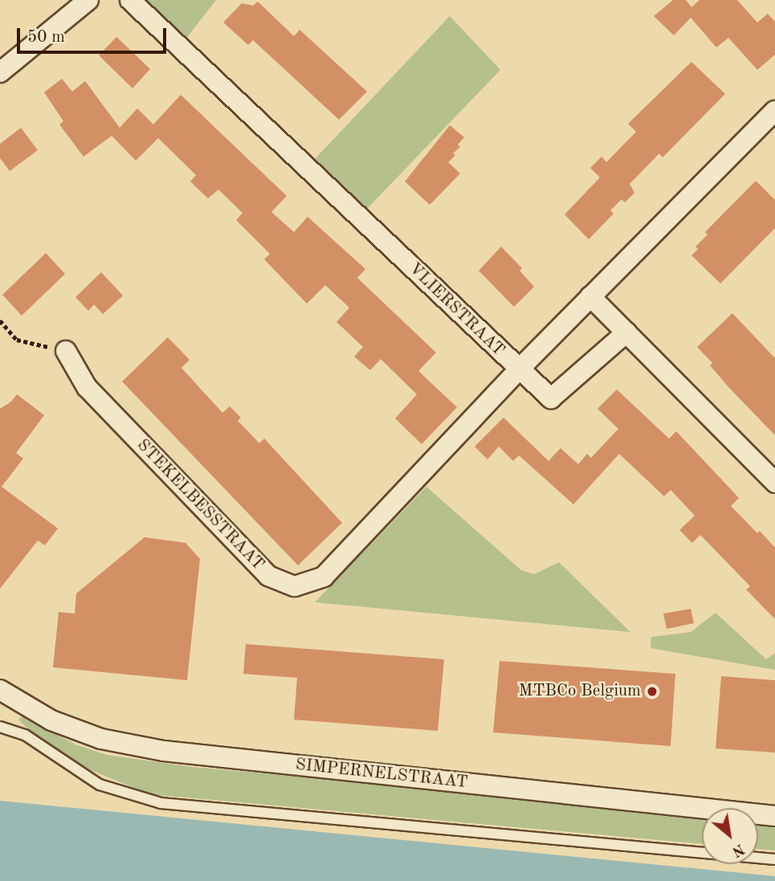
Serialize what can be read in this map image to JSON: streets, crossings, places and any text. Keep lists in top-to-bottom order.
{
  "streets": {
    "street": ["VLIERSTRAAT", "STEKELBESSTRAAT", "SIMPERNELSTRAAT"]
  },
  "crossings": [
    ["VLIERSTRAAT", "STEKELBESSTRAAT"]
  ],
  "places": ["MTBCo Belgium"],
  "scale_bar": "50 m",
  "north": "bottom right"
}
